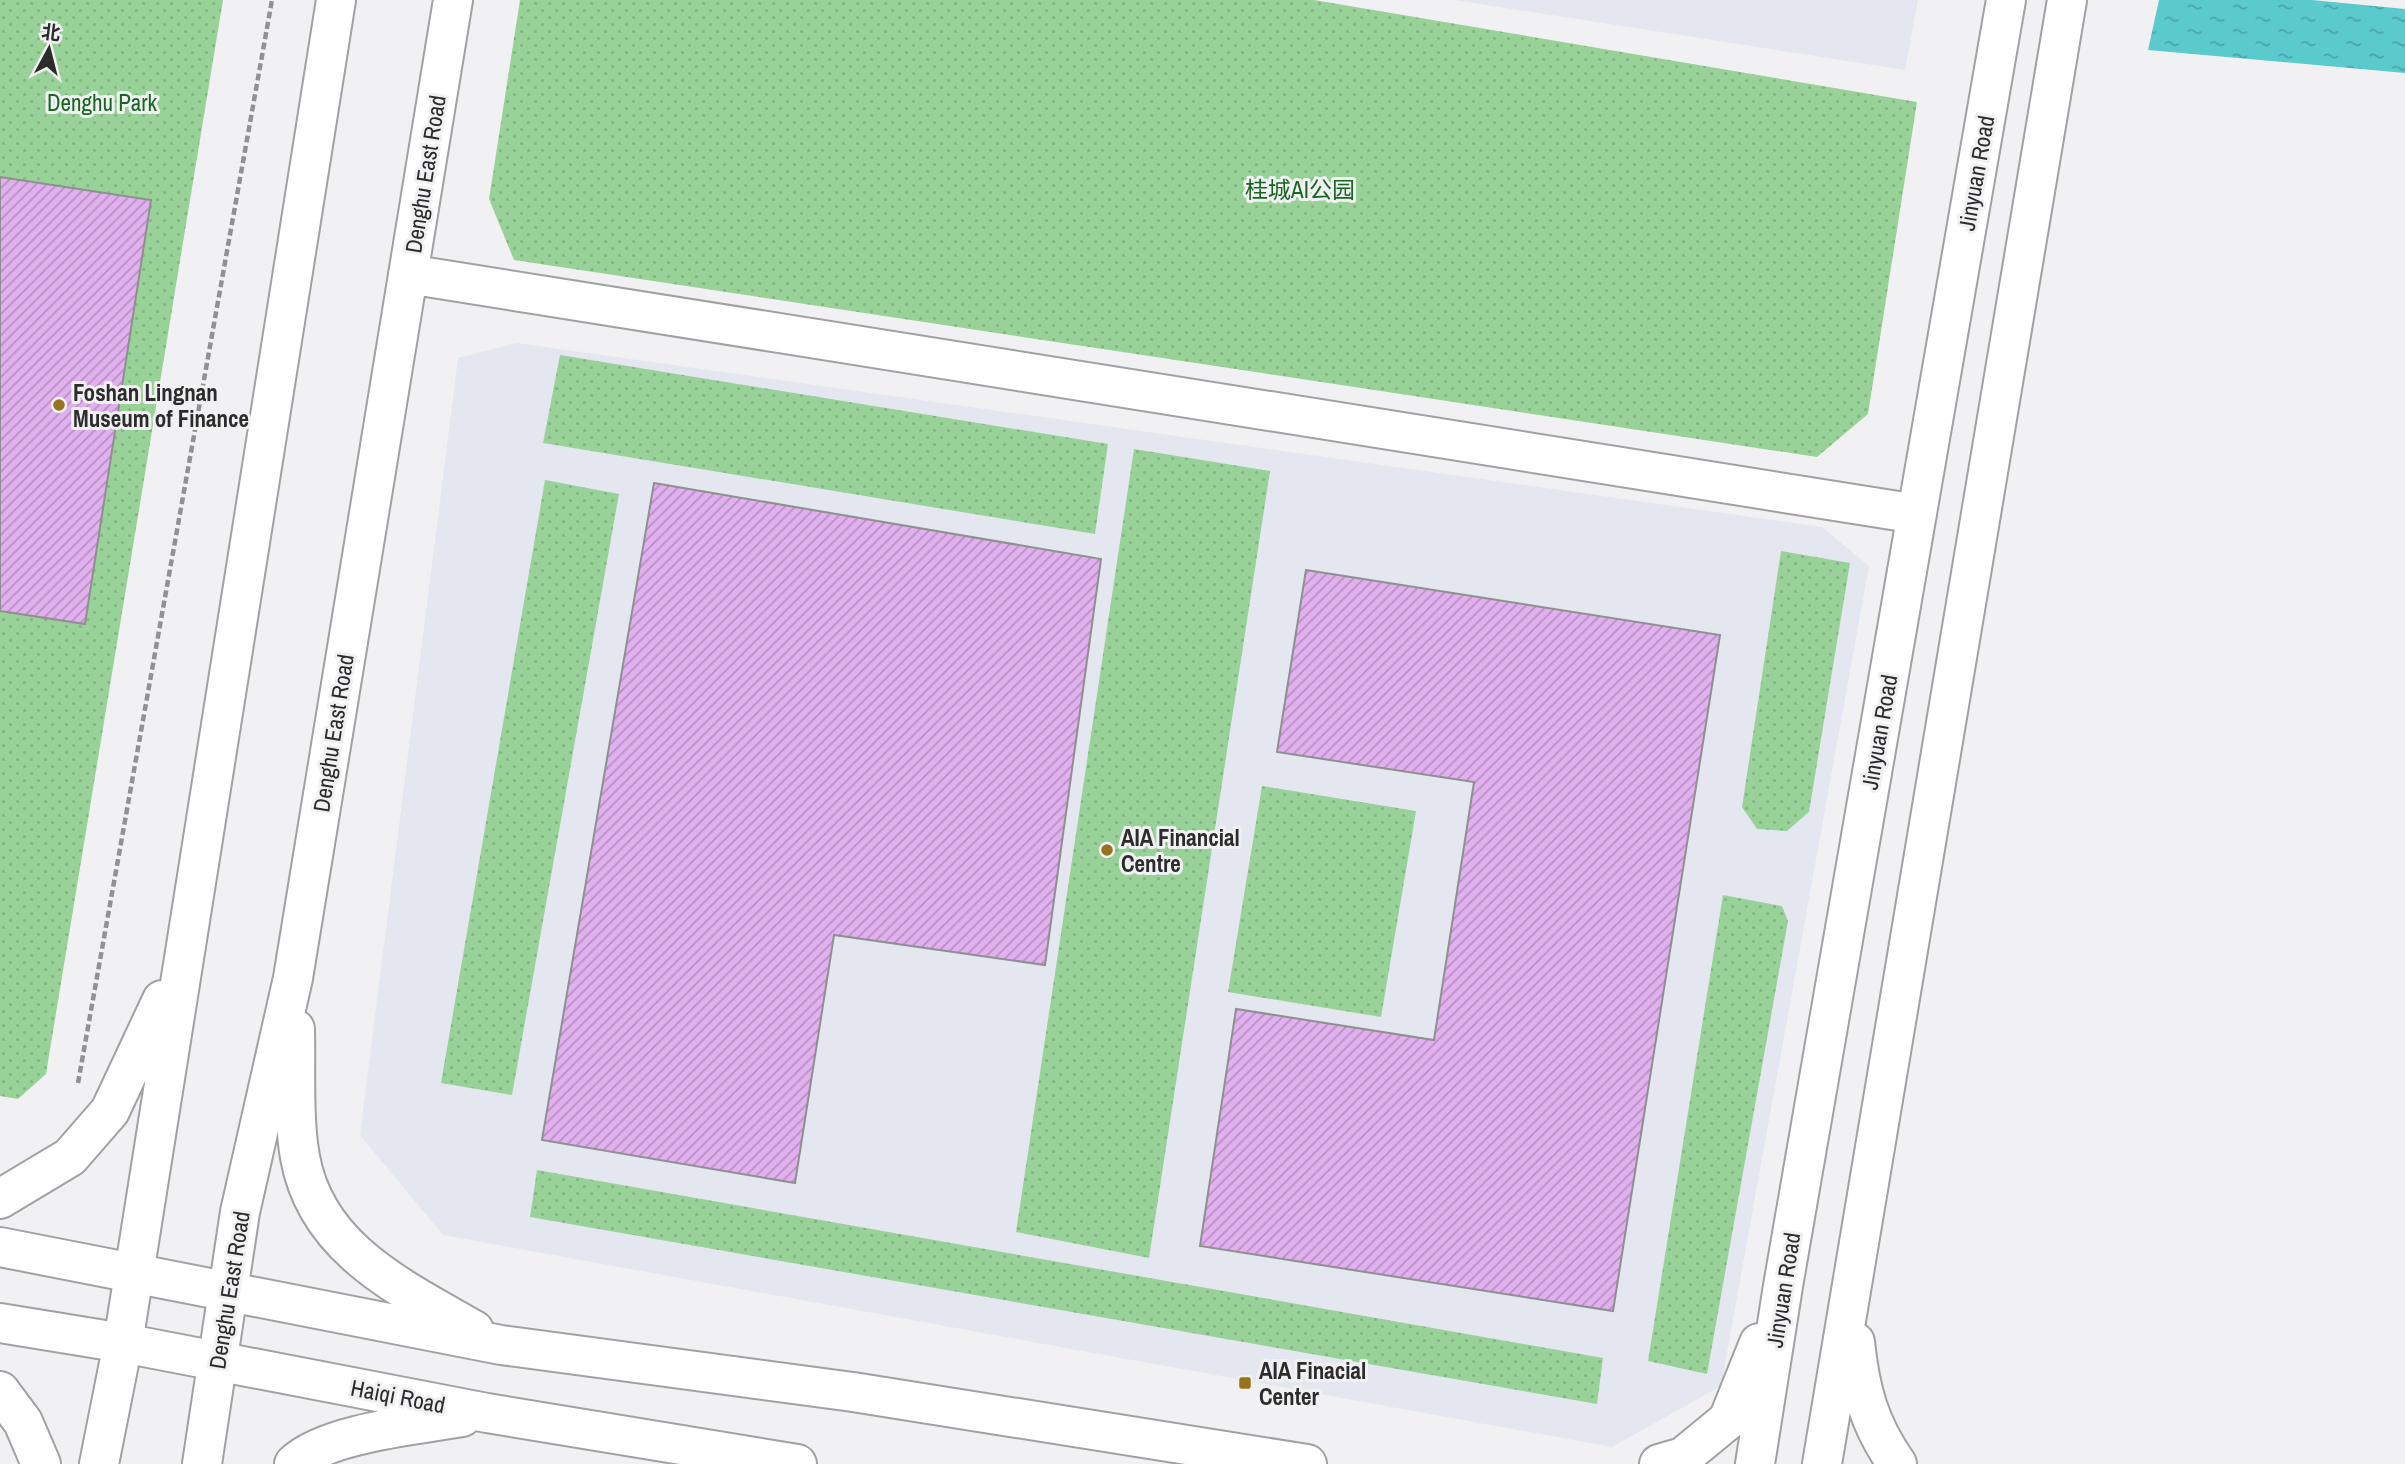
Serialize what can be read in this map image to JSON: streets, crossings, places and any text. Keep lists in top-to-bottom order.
{
  "streets": {
    "main road": ["Jinyuan Road", "Denghu East Road", "Haiqi Road"]
  },
  "crossings": [
    ["Denghu East Road", "Haiqi Road"]
  ],
  "parks": ["Denghu Park", "桂城AI公园"],
  "places": {
    "other": ["Foshan Lingnan Museum of Finance", "AIA Financial Centre"],
    "transit": ["AIA Finacial Center"]
  },
  "north": "top"
}
